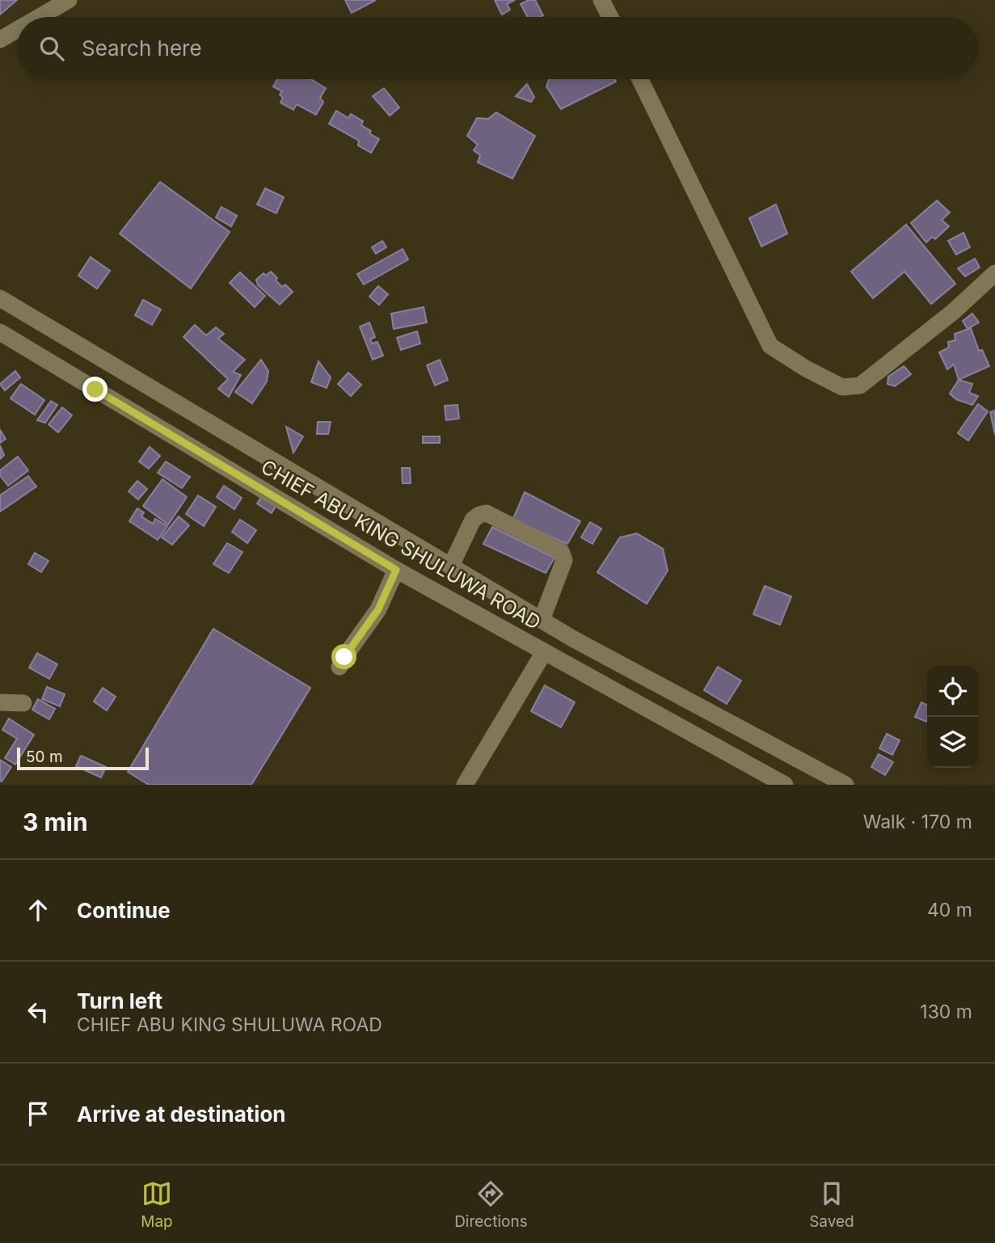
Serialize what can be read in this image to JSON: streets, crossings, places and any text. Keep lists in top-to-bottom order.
{
  "streets": {
    "street": ["CHIEF ABU KING SHULUWA ROAD"]
  },
  "scale_bar": "50 m",
  "page": {
    "search": "Search here",
    "scale": "50 m",
    "heading": ["3 min", "Walk · 170 m"],
    "list": [
      ["Continue", "40 m"],
      ["Turn left", "CHIEF ABU KING SHULUWA ROAD", "130 m"],
      "Arrive at destination"
    ],
    "nav": ["Map", "Directions", "Saved"]
  }
}
